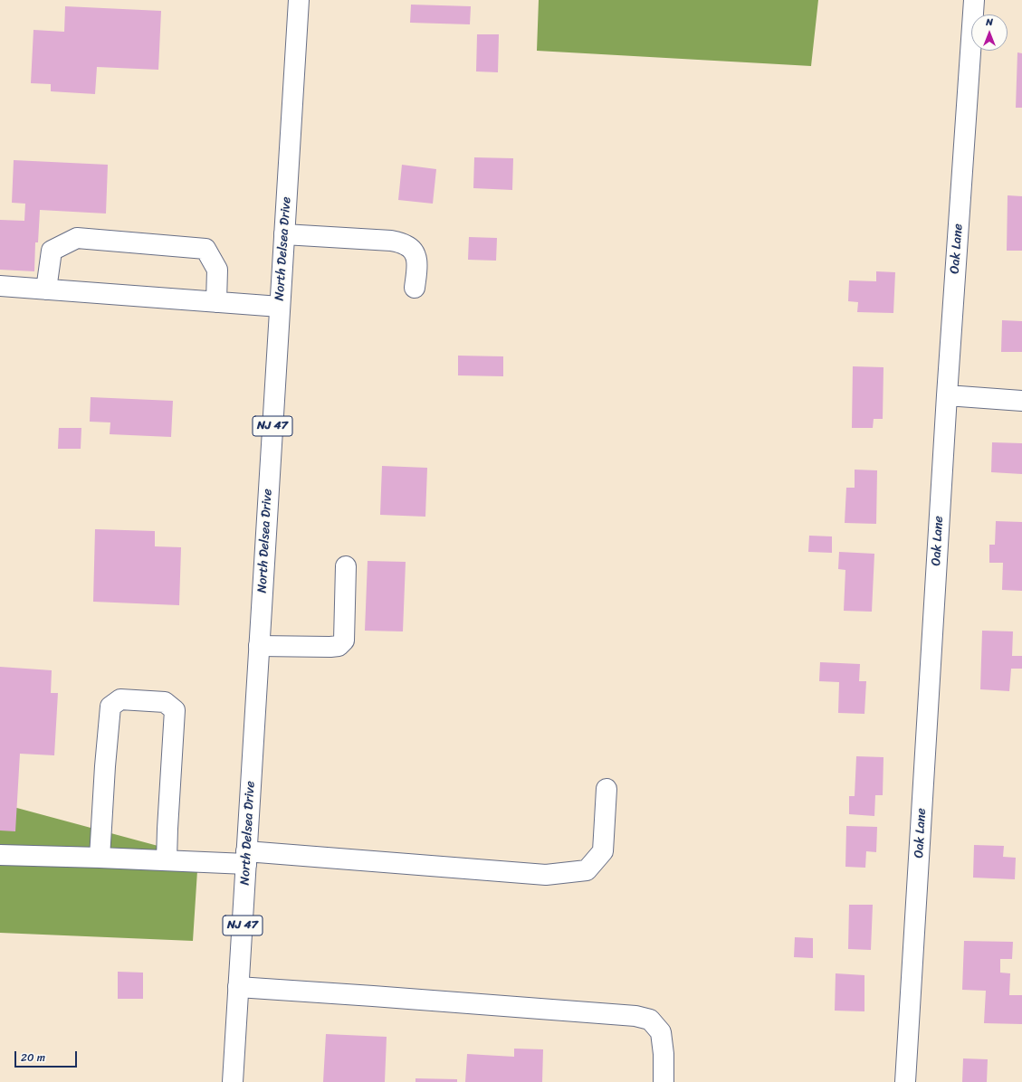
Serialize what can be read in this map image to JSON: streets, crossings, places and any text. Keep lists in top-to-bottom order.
{
  "streets": {
    "street": ["North Delsea Drive", "Oak Lane", "NJ 47"]
  },
  "scale_bar": "20 m",
  "north": "top"
}
